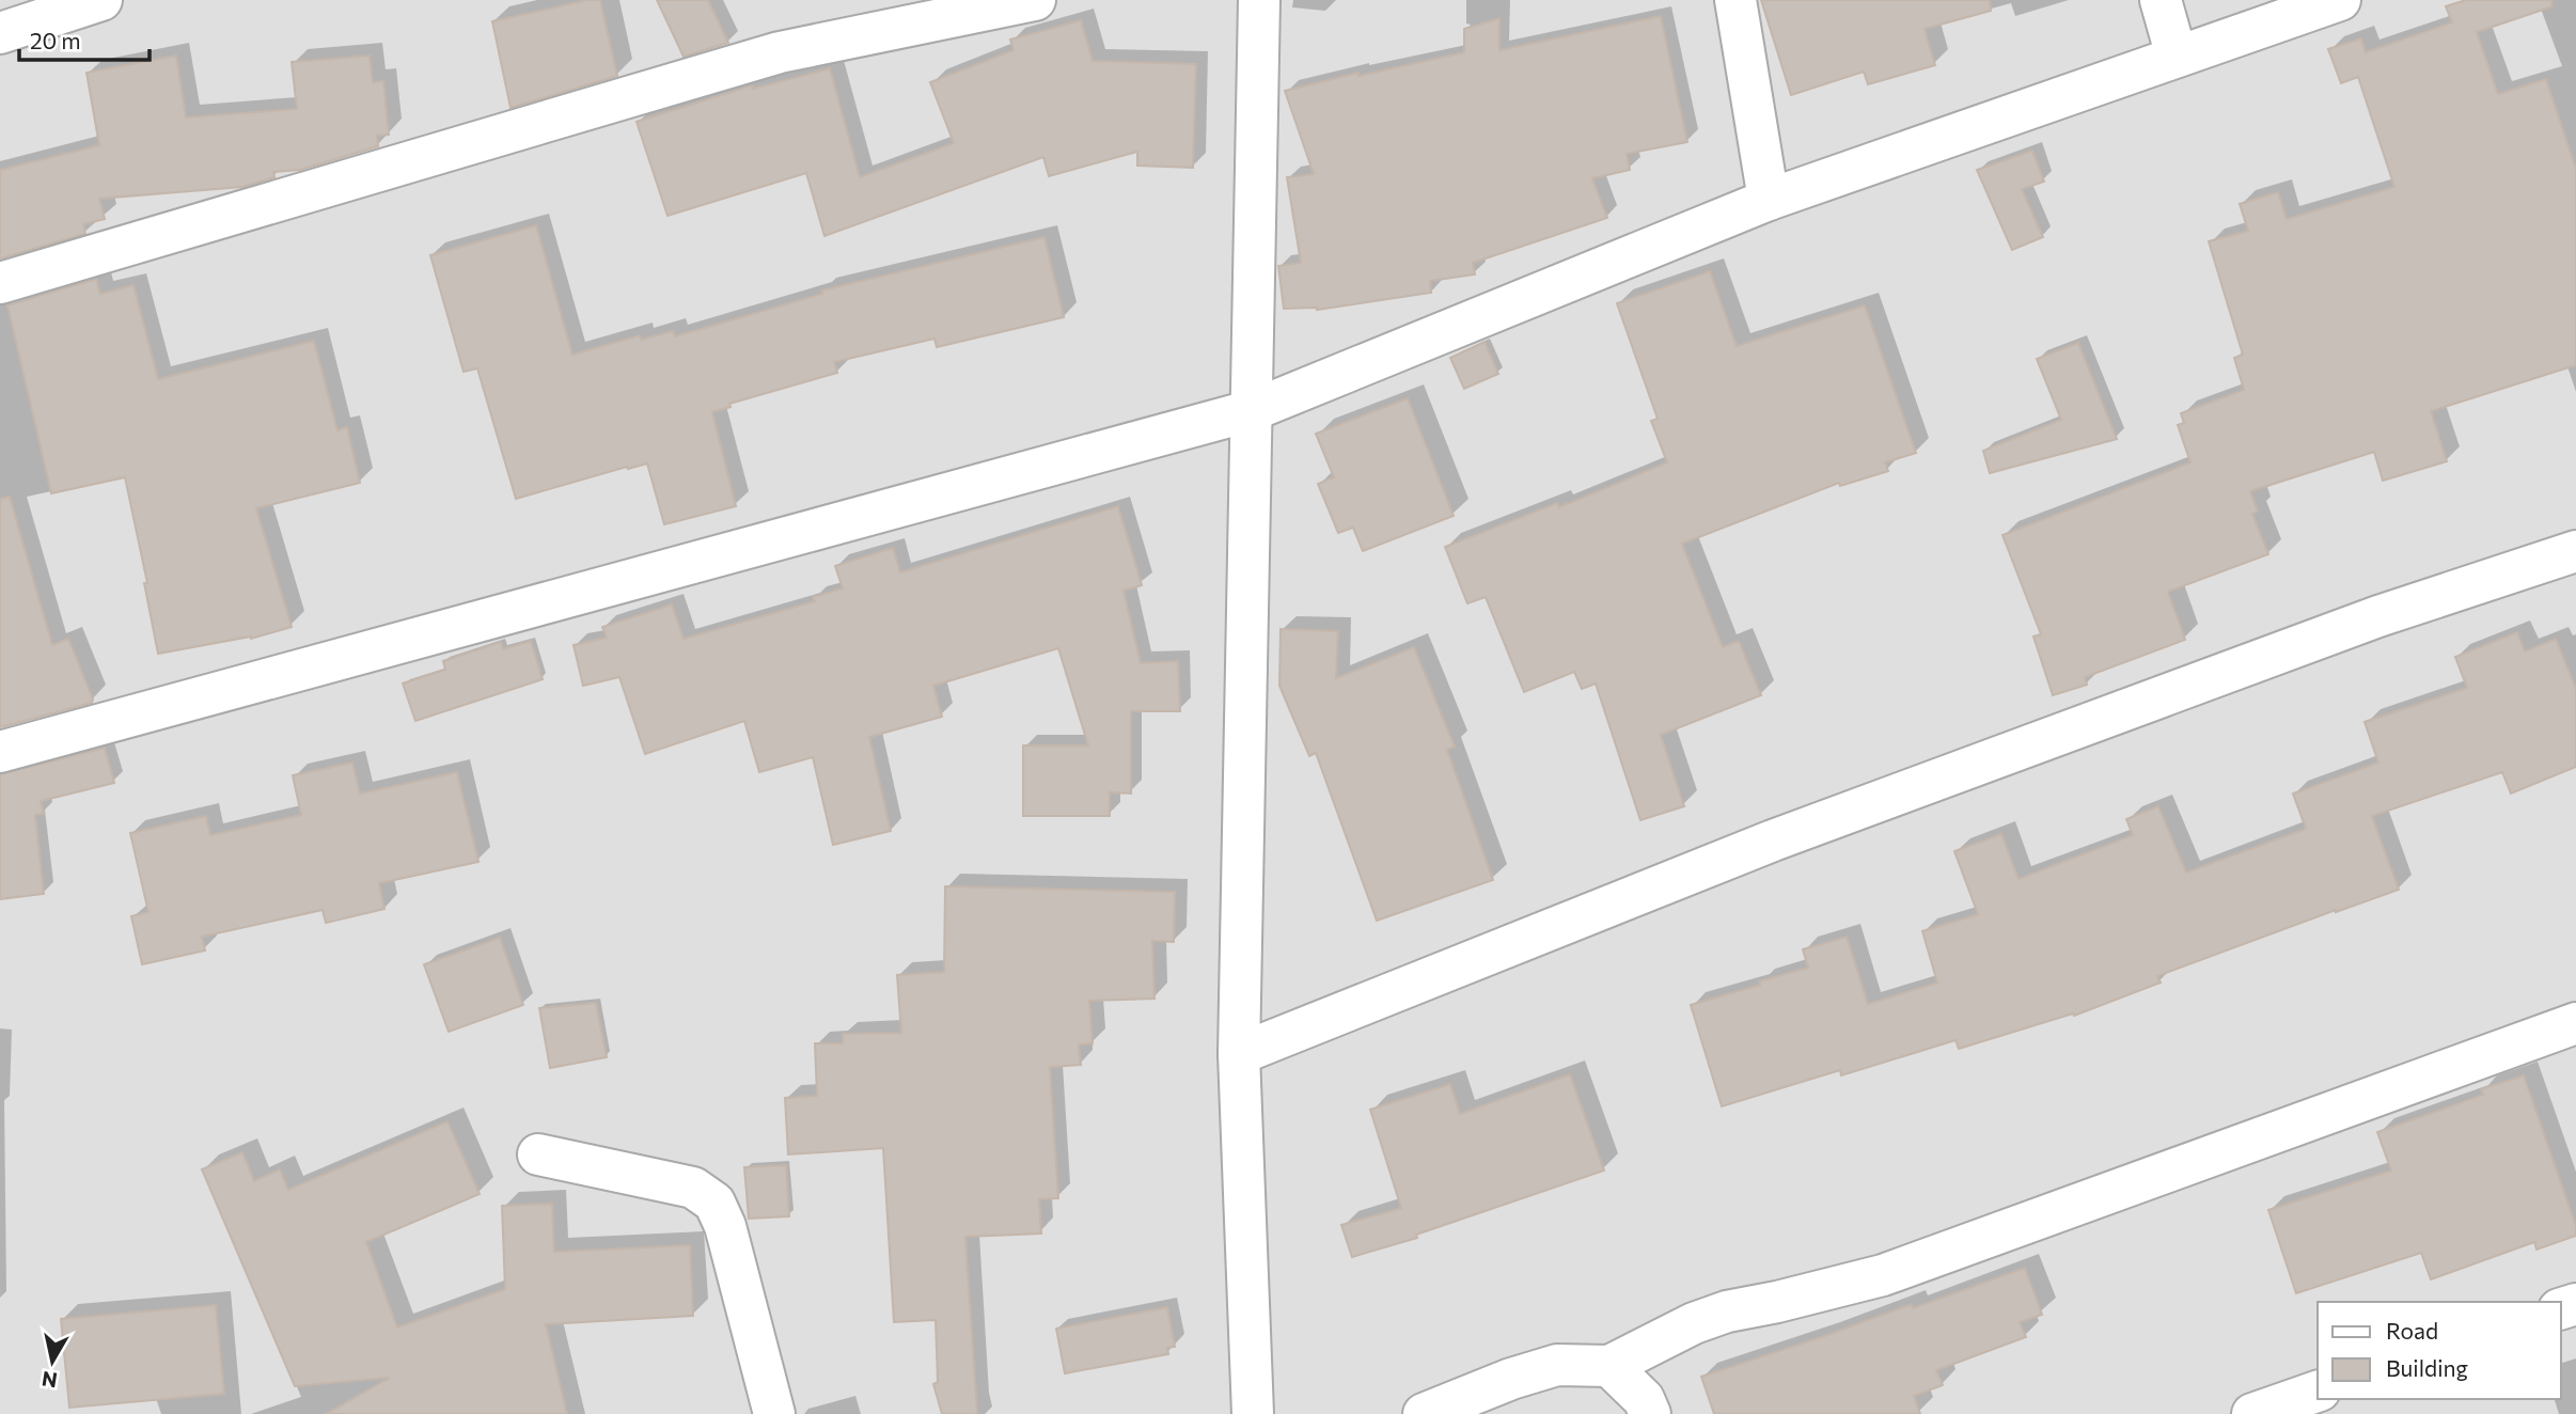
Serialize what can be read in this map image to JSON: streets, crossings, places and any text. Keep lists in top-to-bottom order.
{
  "legend": ["Road", "Building"],
  "scale_bar": "20 m",
  "north": "bottom"
}
